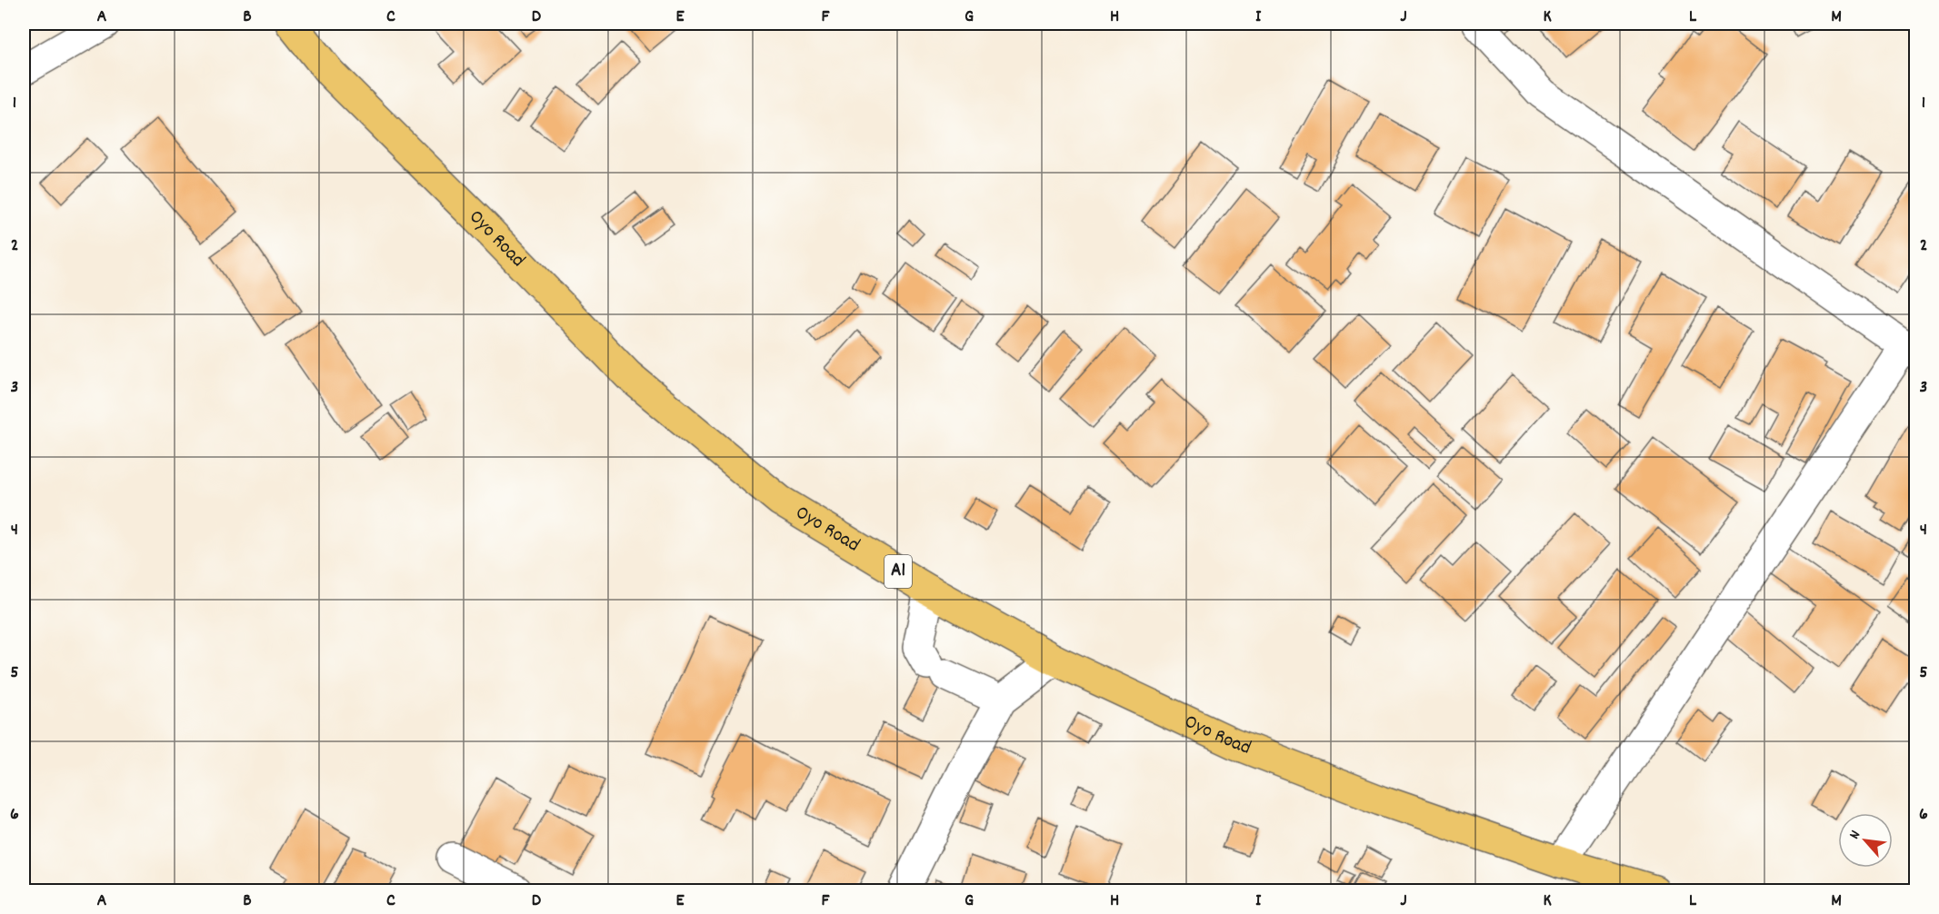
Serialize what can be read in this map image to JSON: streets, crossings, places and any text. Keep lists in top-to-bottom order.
{
  "streets": {
    "highway": ["Oyo Road", "A1"]
  },
  "north": "top left",
  "grid": {
    "columns": [
      "A",
      "B",
      "C",
      "D",
      "E",
      "F",
      "G",
      "H",
      "I",
      "J",
      "K",
      "L",
      "M"
    ],
    "rows": [
      "1",
      "2",
      "3",
      "4",
      "5",
      "6"
    ]
  }
}
